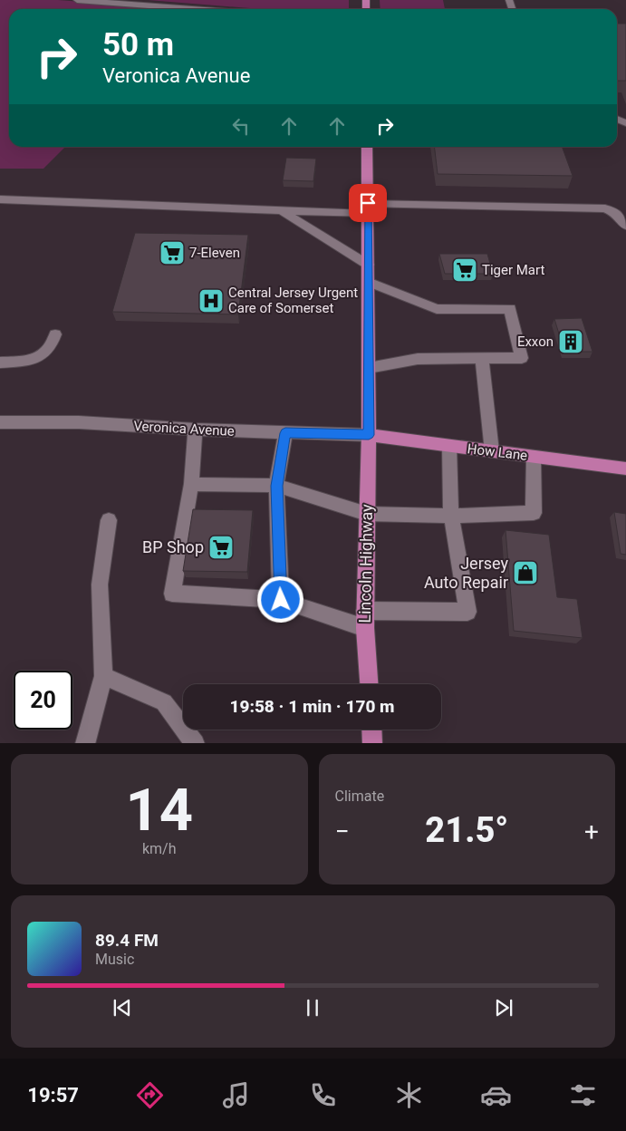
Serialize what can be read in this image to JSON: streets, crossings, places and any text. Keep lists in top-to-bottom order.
{
  "streets": {
    "main road": ["How Lane", "Lincoln Highway"],
    "street": ["Veronica Avenue"]
  },
  "crossings": [
    ["Veronica Avenue", "How Lane"],
    ["Veronica Avenue", "Lincoln Highway"],
    ["How Lane", "Lincoln Highway"]
  ],
  "places": {
    "supermarket": ["7-Eleven", "Tiger Mart", "BP Shop"],
    "hospital": ["Central Jersey Urgent Care of Somerset"],
    "building": ["Exxon"],
    "shop": ["Jersey Auto Repair"]
  },
  "page": {
    "turn": ["50 m", "Veronica Avenue"],
    "limit": "20",
    "trip": "19:58 · 1 min · 170 m",
    "tile": [
      ["14", "km/h"],
      "Climate"
    ],
    "heat": ["−", "21.5°", "+"],
    "song": ["89.4 FM", "Music"],
    "tabs": "19:57"
  }
}
